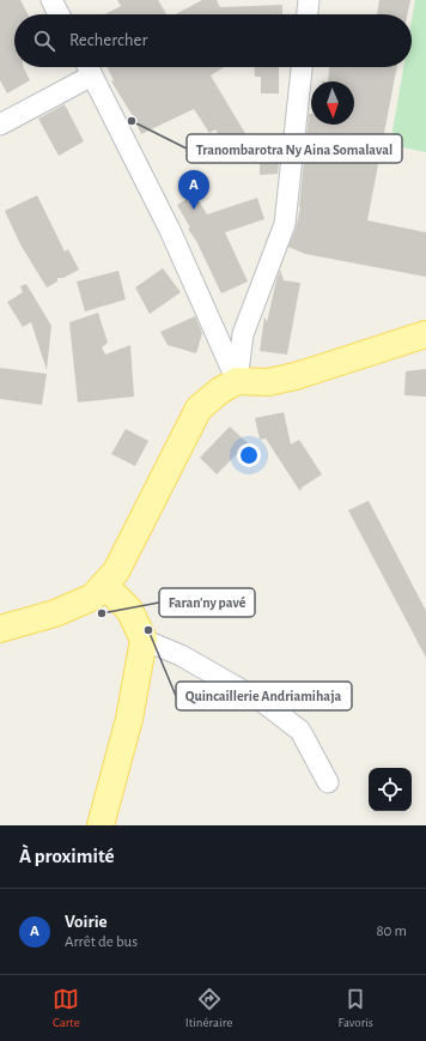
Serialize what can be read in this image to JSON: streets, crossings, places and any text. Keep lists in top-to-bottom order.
{
  "places": ["Tranombarotra Ny Aina Somalaval", "Faran'ny pavé", "Quincaillerie Andriamihaja"],
  "north": "bottom",
  "page": {
    "search": "Rechercher",
    "pins": "A",
    "heading": "À proximité",
    "list": [
      {
        "mark": "A",
        "name": "Voirie",
        "note": "Arrêt de bus",
        "value": "80 m"
      }
    ],
    "nav": ["Carte", "Itinéraire", "Favoris"]
  }
}
